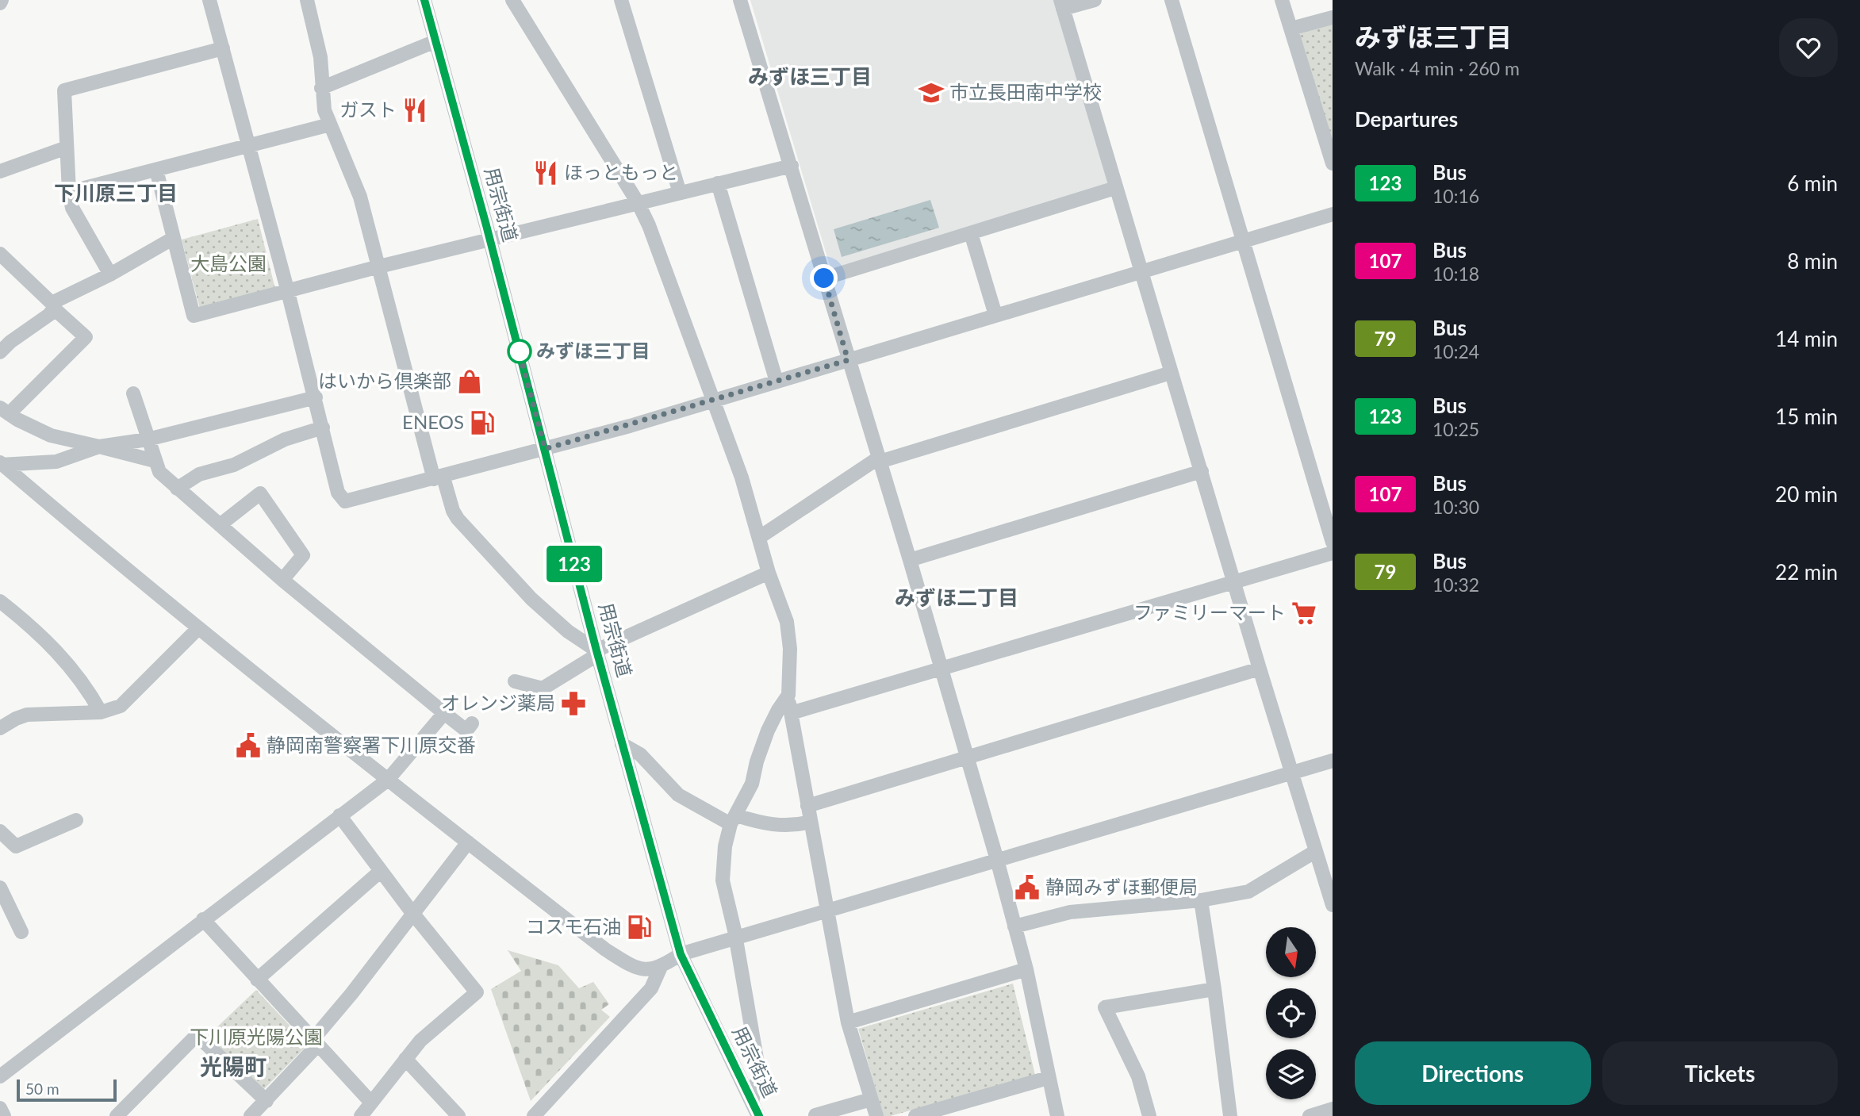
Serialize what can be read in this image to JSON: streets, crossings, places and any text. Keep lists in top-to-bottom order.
{
  "streets": {
    "street": ["用宗街道"]
  },
  "districts": [
    "みずほ三丁目",
    "下川原三丁目",
    "みずほ二丁目",
    "光陽町"
  ],
  "parks": ["大島公園", "下川原光陽公園"],
  "places": {
    "school or university": ["市立長田南中学校"],
    "restaurant": ["ガスト", "ほっともっと"],
    "other": ["みずほ三丁目"],
    "shop": ["はいから倶楽部"],
    "fuel station": ["ENEOS", "コスモ石油"],
    "supermarket": ["ファミリーマート"],
    "pharmacy": ["オレンジ薬局"],
    "public building": ["静岡南警察署下川原交番", "静岡みずほ郵便局"]
  },
  "lines": ["bus line 123"],
  "scale_bar": "50 m",
  "north": "bottom",
  "page": {
    "on_map": "123",
    "heading": [
      ["みずほ三丁目", "Walk · 4 min · 260 m"],
      "Departures"
    ],
    "list": [
      {
        "mark": "123",
        "name": "Bus",
        "note": "10:16",
        "value": "6 min"
      },
      {
        "mark": "107",
        "name": "Bus",
        "note": "10:18",
        "value": "8 min"
      },
      {
        "mark": "79",
        "name": "Bus",
        "note": "10:24",
        "value": "14 min"
      },
      {
        "mark": "123",
        "name": "Bus",
        "note": "10:25",
        "value": "15 min"
      },
      {
        "mark": "107",
        "name": "Bus",
        "note": "10:30",
        "value": "20 min"
      },
      {
        "mark": "79",
        "name": "Bus",
        "note": "10:32",
        "value": "22 min"
      }
    ],
    "buttons": ["Directions", "Tickets"],
    "scale": "50 m"
  }
}
